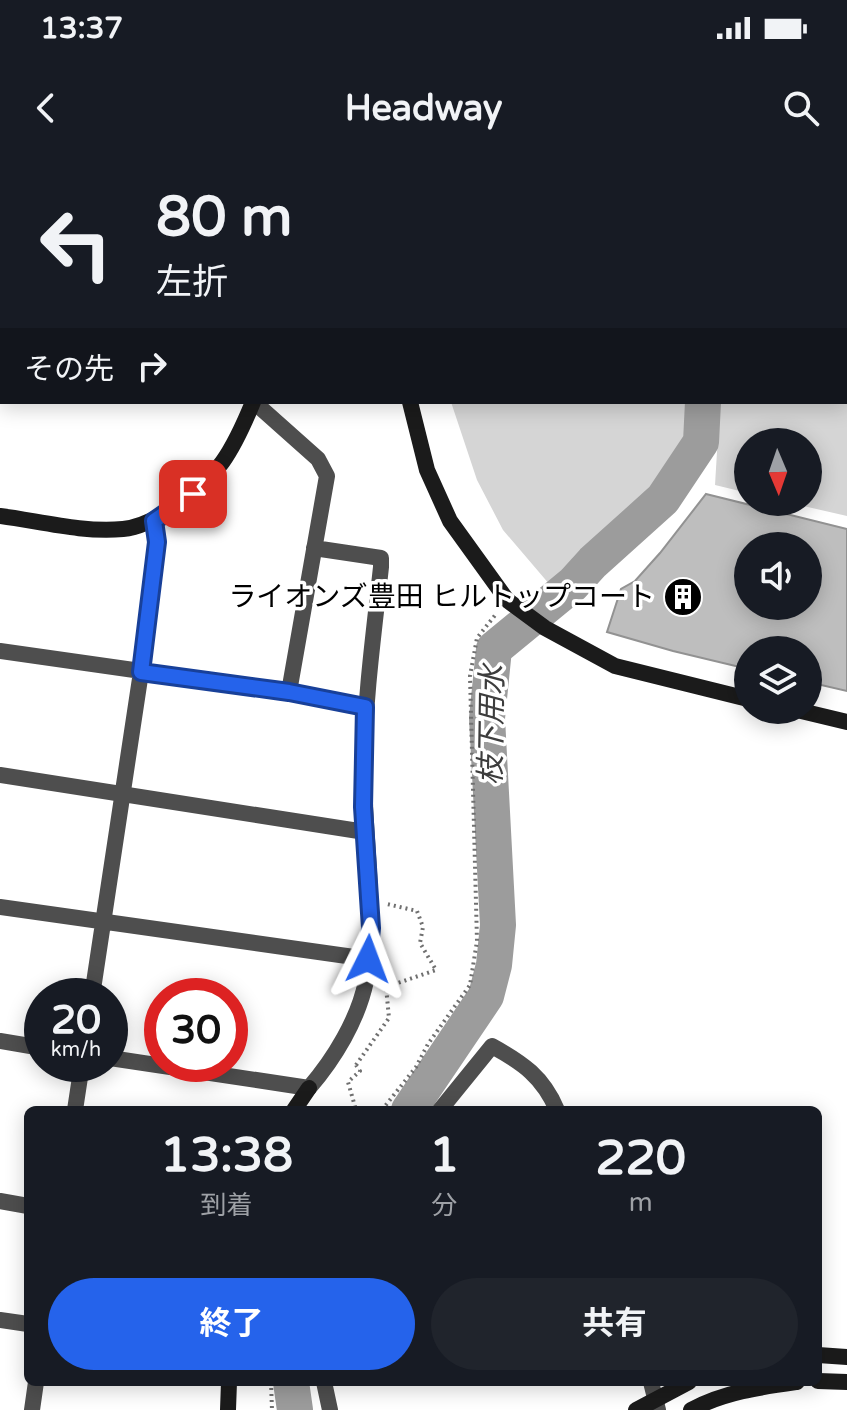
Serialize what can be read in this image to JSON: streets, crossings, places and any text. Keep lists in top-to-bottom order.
{
  "water": ["枝下用水"],
  "places": {
    "building": ["ライオンズ豊田 ヒルトップコート"]
  },
  "north": "bottom",
  "page": {
    "status": "13:37",
    "header": "Headway",
    "turn": ["80 m", "左折"],
    "then": "その先",
    "speed": "20 km/h",
    "limit": "30",
    "eta": [
      "13:38",
      "到着",
      "1",
      "分",
      "220",
      "m"
    ],
    "buttons": ["終了", "共有"]
  }
}
